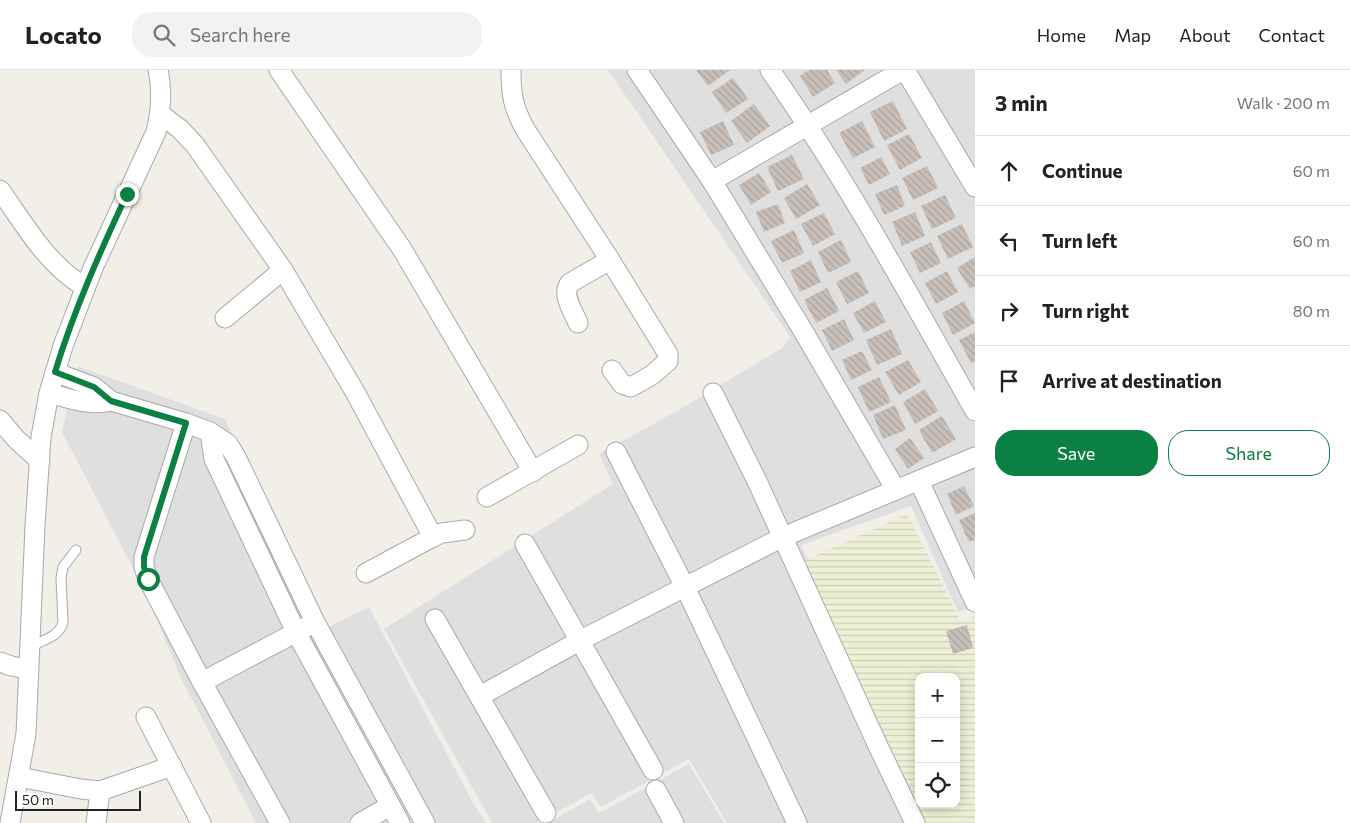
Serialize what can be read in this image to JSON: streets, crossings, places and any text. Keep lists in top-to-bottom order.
{
  "scale_bar": "50 m",
  "page": {
    "header": "Locato",
    "search": "Search here",
    "nav": [
      "Home",
      "Map",
      "About",
      "Contact"
    ],
    "heading": ["3 min", "Walk · 200 m"],
    "list": [
      ["Continue", "60 m"],
      ["Turn left", "60 m"],
      ["Turn right", "80 m"],
      "Arrive at destination"
    ],
    "buttons": ["Save", "Share"],
    "map_buttons": ["+", "−"],
    "scale": "50 m"
  }
}
